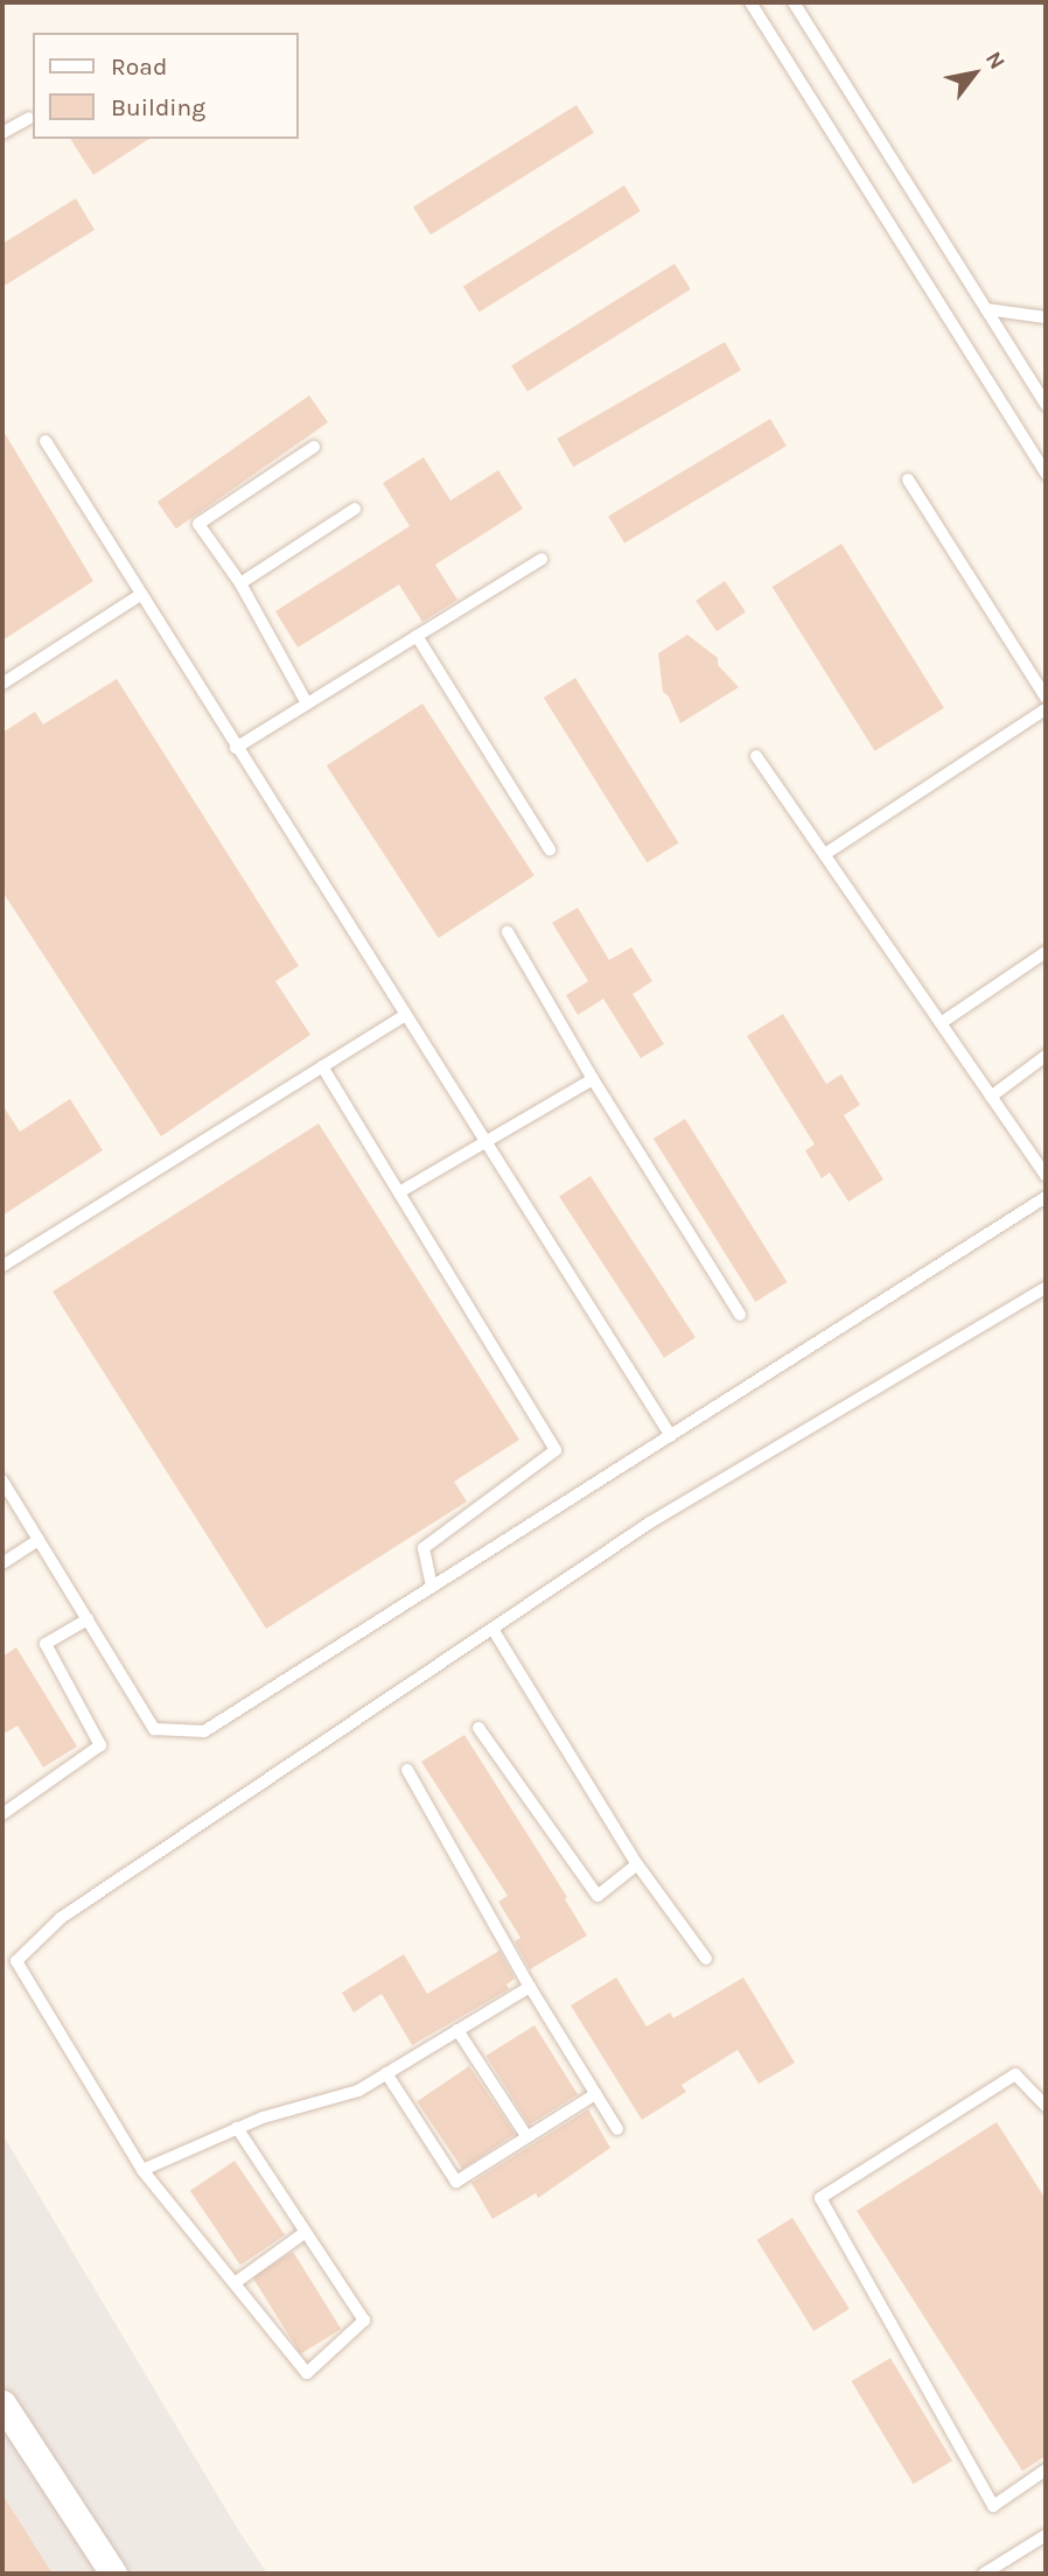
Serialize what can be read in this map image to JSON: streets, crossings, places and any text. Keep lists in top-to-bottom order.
{
  "legend": ["Road", "Building"],
  "north": "top right"
}
